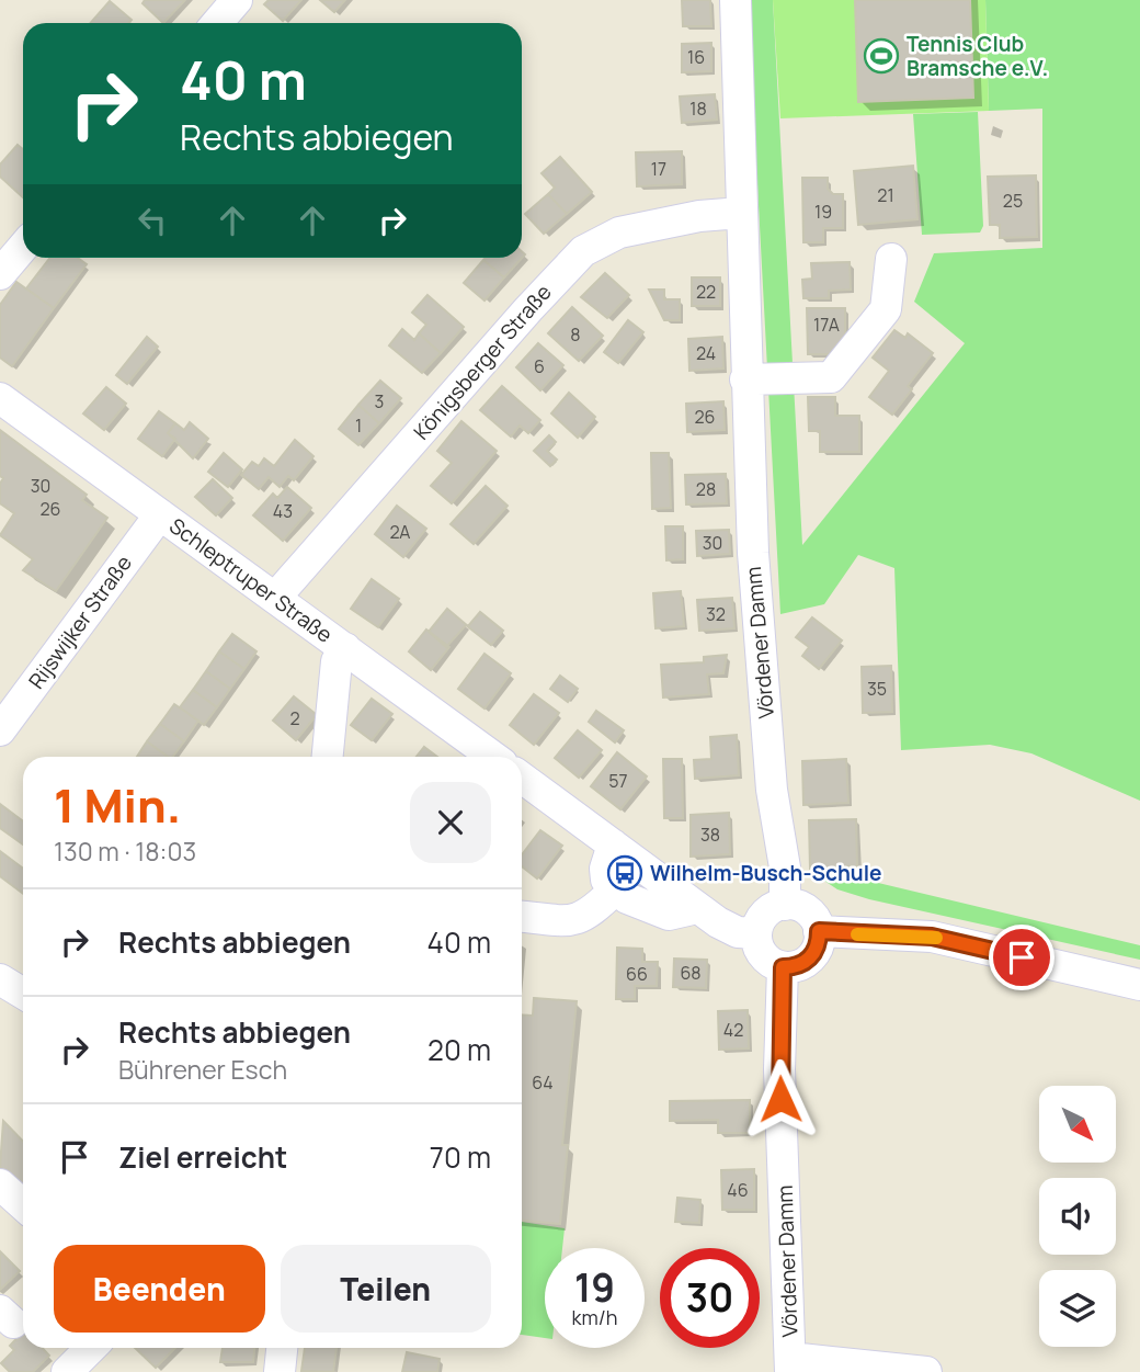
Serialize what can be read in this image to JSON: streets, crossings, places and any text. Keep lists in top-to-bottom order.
{
  "streets": {
    "street": [
      "Königsberger Straße",
      "Schleptruper Straße",
      "Rijswijker Straße",
      "Vördener Damm"
    ]
  },
  "crossings": [
    ["Königsberger Straße", "Schleptruper Straße"],
    ["Königsberger Straße", "Vördener Damm"],
    ["Schleptruper Straße", "Rijswijker Straße"]
  ],
  "places": {
    "sports": ["Tennis Club Bramsche e.V."],
    "bus stop": ["Wilhelm-Busch-Schule"]
  },
  "house_numbers": [
    "16",
    "18",
    "17",
    "21",
    "25",
    "19",
    "22",
    "17A",
    "8",
    "24",
    "6",
    "3",
    "26",
    "1",
    "30",
    "28",
    "26",
    "43",
    "2A",
    "30",
    "32",
    "35",
    "2",
    "57",
    "38",
    "68",
    "66",
    "42",
    "64",
    "46"
  ],
  "north": "bottom right",
  "page": {
    "turn": ["40 m", "Rechts abbiegen"],
    "heading": ["1 Min.", "130 m · 18:03"],
    "list": [
      {
        "name": "Rechts abbiegen",
        "value": "40 m"
      },
      {
        "name": "Rechts abbiegen",
        "note": "Bührener Esch",
        "value": "20 m"
      },
      {
        "name": "Ziel erreicht",
        "value": "70 m"
      }
    ],
    "buttons": ["Beenden", "Teilen"],
    "speed": "19 km/h",
    "limit": "30"
  }
}
